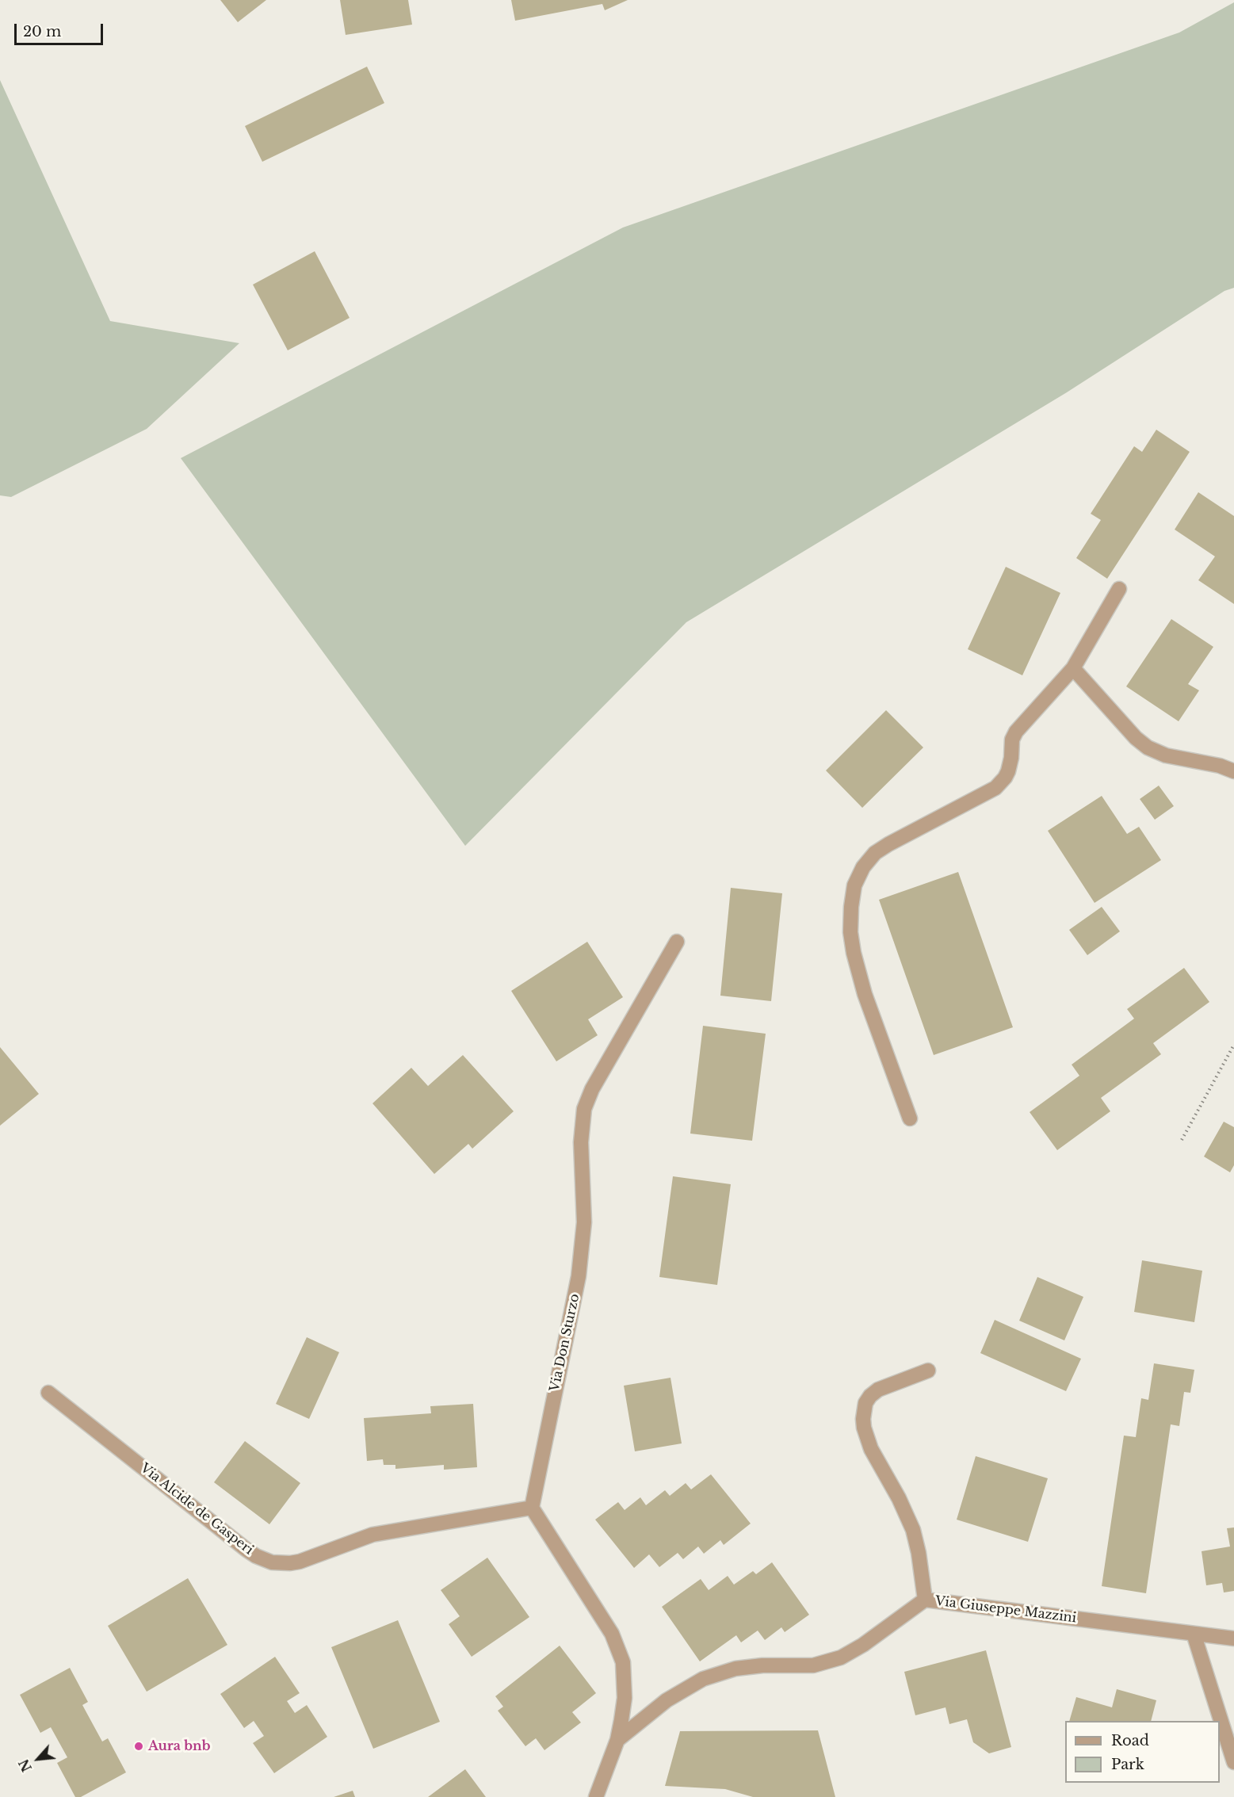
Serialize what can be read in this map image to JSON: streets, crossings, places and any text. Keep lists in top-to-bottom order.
{
  "streets": {
    "street": ["Via Don Sturzo", "Via Alcide de Gasperi", "Via Giuseppe Mazzini"]
  },
  "crossings": [
    ["Via Don Sturzo", "Via Alcide de Gasperi"]
  ],
  "places": ["Aura bnb"],
  "legend": ["Road", "Park"],
  "scale_bar": "20 m",
  "north": "bottom left"
}
